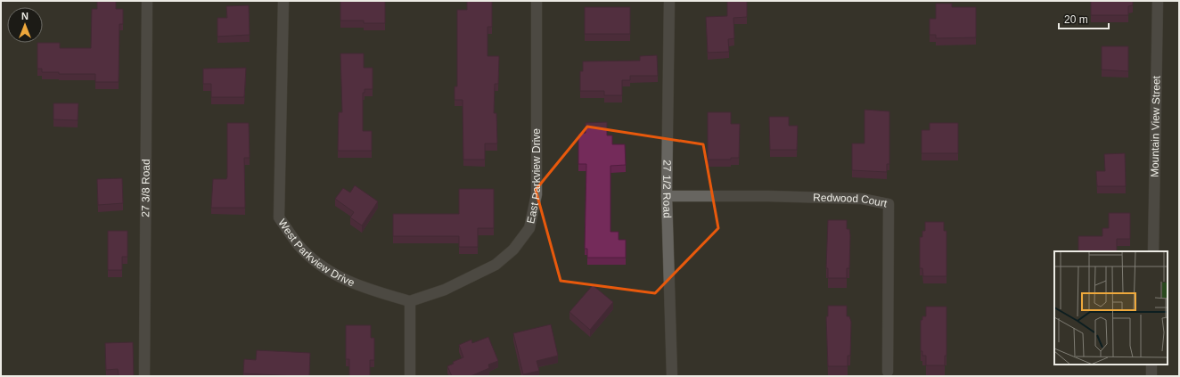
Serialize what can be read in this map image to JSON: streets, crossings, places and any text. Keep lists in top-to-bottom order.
{
  "streets": {
    "street": [
      "Mountain View Street",
      "East Parkview Drive",
      "27 3/8 Road",
      "27 1/2 Road",
      "Redwood Court",
      "West Parkview Drive"
    ]
  },
  "crossings": [
    ["East Parkview Drive", "West Parkview Drive"],
    ["27 1/2 Road", "Redwood Court"]
  ],
  "scale_bar": "20 m",
  "north": "top"
}
